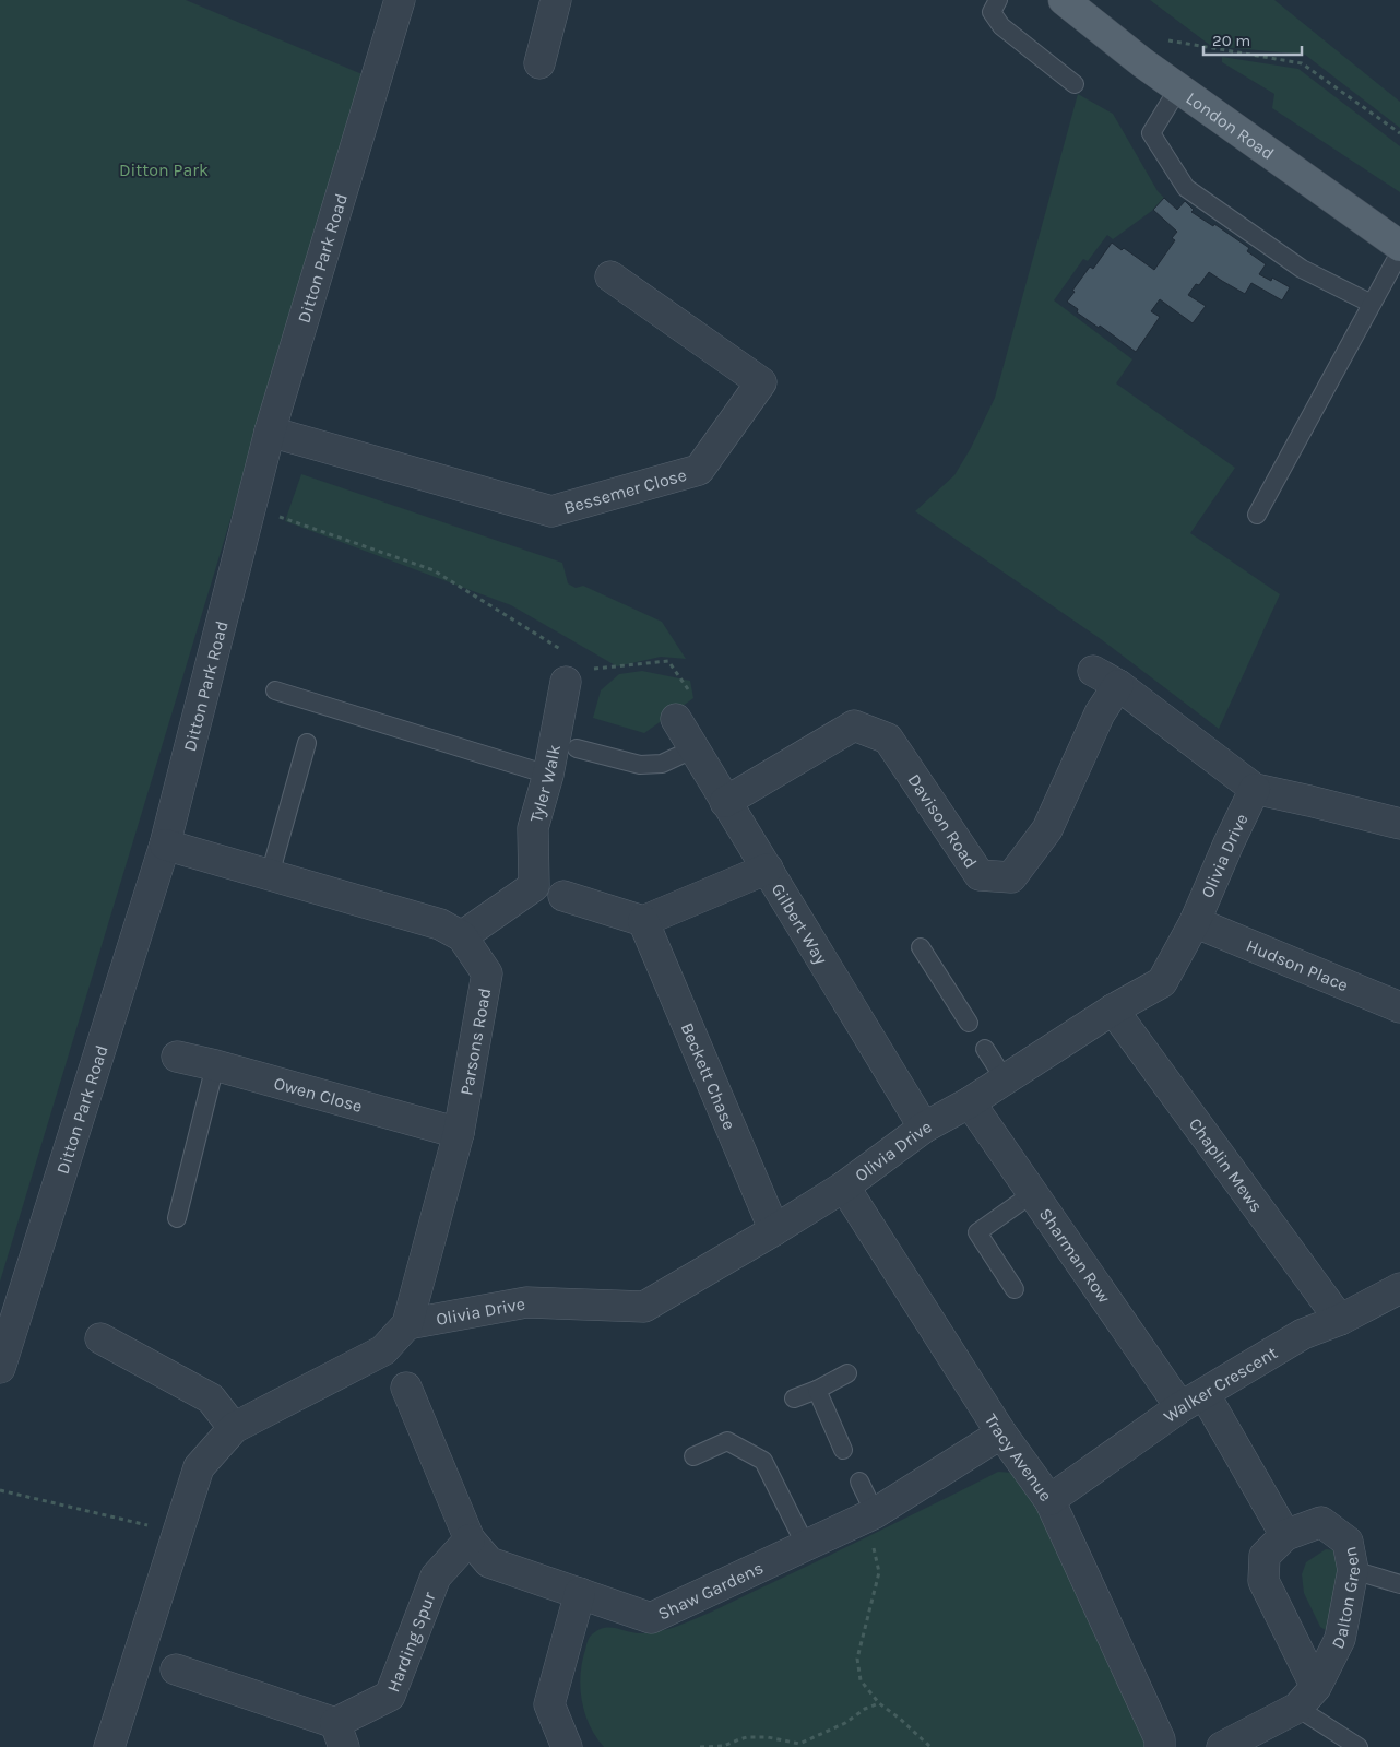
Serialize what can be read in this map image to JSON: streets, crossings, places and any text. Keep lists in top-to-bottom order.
{
  "streets": {
    "main road": ["London Road"],
    "street": [
      "Ditton Park Road",
      "Bessemer Close",
      "Tyler Walk",
      "Davison Road",
      "Olivia Drive",
      "Gilbert Way",
      "Hudson Place",
      "Parsons Road",
      "Beckett Chase",
      "Owen Close",
      "Chaplin Mews",
      "Sharman Row",
      "Walker Crescent",
      "Tracy Avenue",
      "Shaw Gardens",
      "Dalton Green",
      "Harding Spur"
    ]
  },
  "crossings": [
    ["Ditton Park Road", "Bessemer Close"],
    ["Ditton Park Road", "Parsons Road"],
    ["Tyler Walk", "Parsons Road"],
    ["Davison Road", "Olivia Drive"],
    ["Davison Road", "Gilbert Way"],
    ["Olivia Drive", "Gilbert Way"],
    ["Olivia Drive", "Hudson Place"],
    ["Olivia Drive", "Parsons Road"],
    ["Olivia Drive", "Beckett Chase"],
    ["Olivia Drive", "Chaplin Mews"],
    ["Olivia Drive", "Sharman Row"],
    ["Olivia Drive", "Tracy Avenue"],
    ["Parsons Road", "Owen Close"],
    ["Chaplin Mews", "Walker Crescent"],
    ["Sharman Row", "Walker Crescent"],
    ["Walker Crescent", "Tracy Avenue"],
    ["Tracy Avenue", "Shaw Gardens"],
    ["Shaw Gardens", "Harding Spur"]
  ],
  "parks": ["Ditton Park"],
  "scale_bar": "20 m"
}
